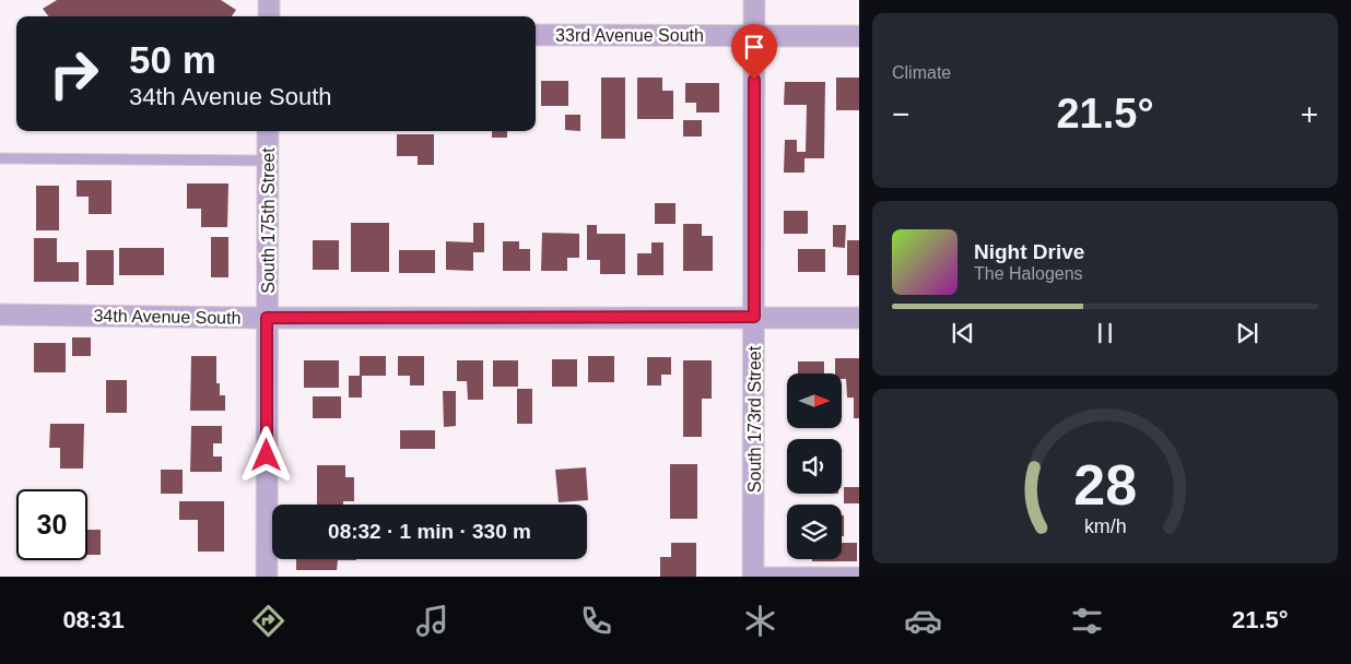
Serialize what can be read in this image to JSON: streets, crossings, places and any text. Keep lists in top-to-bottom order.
{
  "streets": {
    "street": [
      "33rd Avenue South",
      "South 175th Street",
      "34th Avenue South",
      "South 173rd Street"
    ]
  },
  "crossings": [
    ["33rd Avenue South", "South 173rd Street"],
    ["South 175th Street", "34th Avenue South"],
    ["34th Avenue South", "South 173rd Street"]
  ],
  "north": "right",
  "page": {
    "tile": "Climate",
    "turn": ["50 m", "34th Avenue South"],
    "heat": ["−", "21.5°", "+"],
    "song": ["Night Drive", "The Halogens"],
    "limit": "30",
    "trip": "08:32 · 1 min · 330 m",
    "tabs": ["08:31", "21.5°"],
    "gauge": ["28", "km/h"]
  }
}
